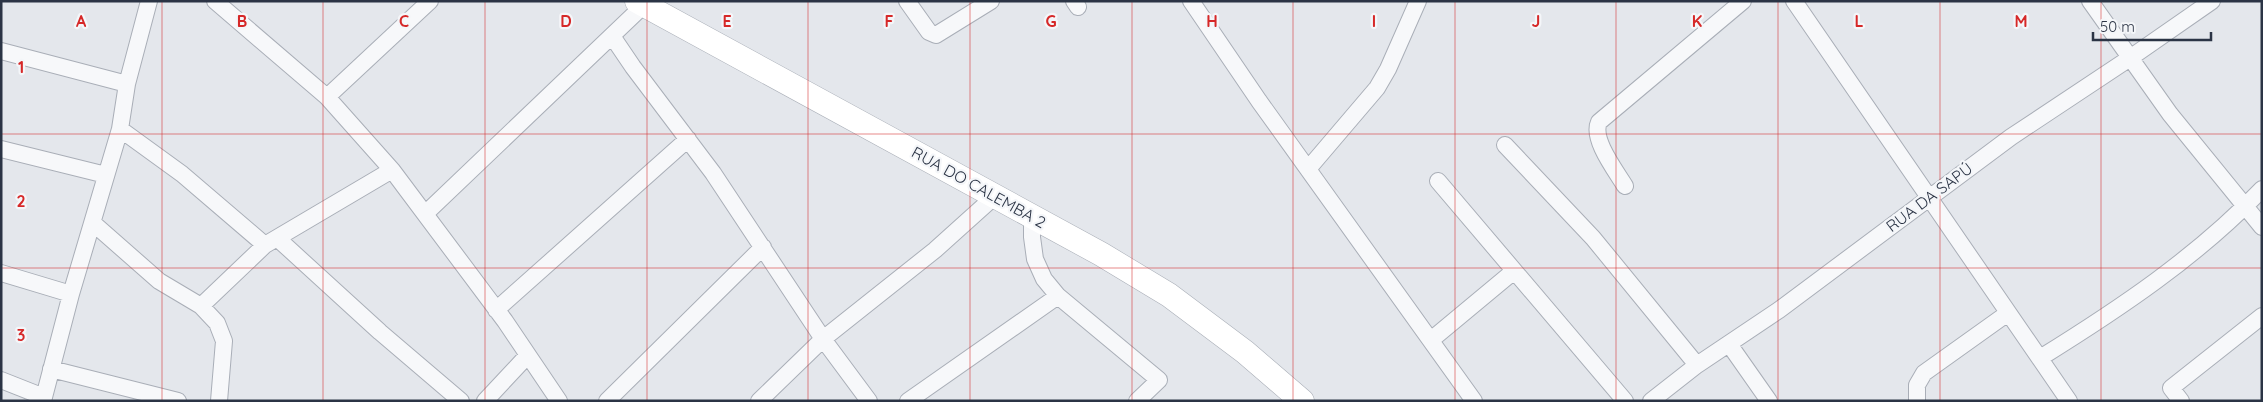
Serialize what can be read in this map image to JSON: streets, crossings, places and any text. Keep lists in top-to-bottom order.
{
  "streets": {
    "main road": ["RUA DO CALEMBA 2"],
    "street": ["RUA DA SAPÚ"]
  },
  "scale_bar": "50 m",
  "grid": {
    "columns": [
      "A",
      "B",
      "C",
      "D",
      "E",
      "F",
      "G",
      "H",
      "I",
      "J",
      "K",
      "L",
      "M"
    ],
    "rows": ["1", "2", "3"]
  }
}
